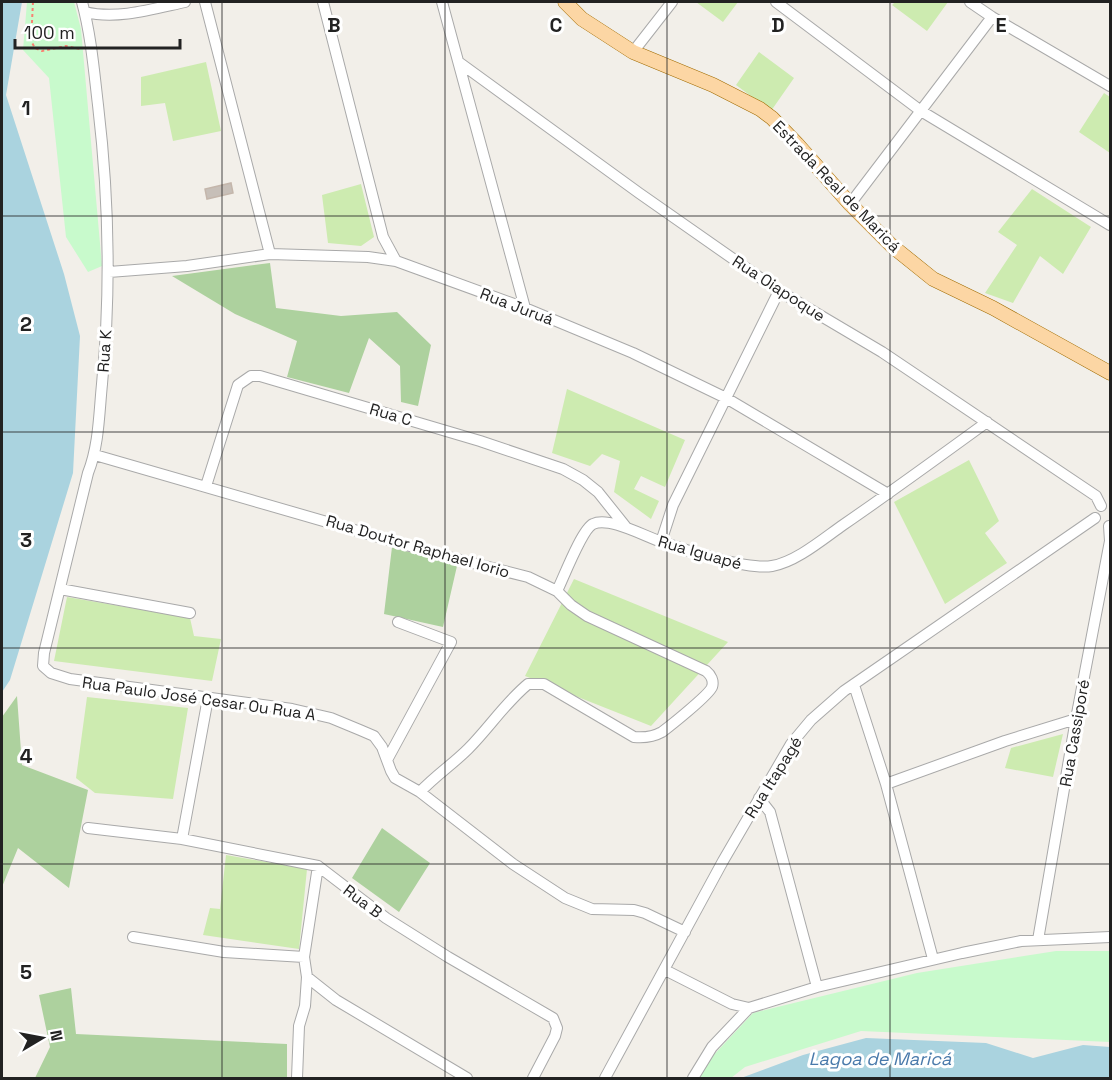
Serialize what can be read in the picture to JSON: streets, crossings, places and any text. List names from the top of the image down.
{
  "streets": {
    "main road": ["Estrada Real de Maricá"],
    "street": [
      "Rua Oiapoque",
      "Rua Juruá",
      "Rua K",
      "Rua C",
      "Rua Doutor Raphael Iorio",
      "Rua Iguapé",
      "Rua Paulo José Cesar Ou Rua A",
      "Rua Cassiporé",
      "Rua Itapagé",
      "Rua B"
    ]
  },
  "crossings": [
    ["Rua Oiapoque", "Rua Iguapé"],
    ["Rua Juruá", "Rua K"],
    ["Rua Juruá", "Rua Iguapé"],
    ["Rua K", "Rua Doutor Raphael Iorio"],
    ["Rua K", "Rua Paulo José Cesar Ou Rua A"],
    ["Rua C", "Rua Doutor Raphael Iorio"],
    ["Rua C", "Rua Iguapé"],
    ["Rua Doutor Raphael Iorio", "Rua Iguapé"],
    ["Rua Doutor Raphael Iorio", "Rua Paulo José Cesar Ou Rua A"],
    ["Rua Paulo José Cesar Ou Rua A", "Rua Itapagé"],
    ["Rua Cassiporé", "Rua Itapagé"]
  ],
  "water": ["Lagoa de Maricá"],
  "scale_bar": "100 m",
  "north": "right",
  "grid": {
    "columns": [
      "B",
      "C",
      "D",
      "E"
    ],
    "rows": [
      "1",
      "2",
      "3",
      "4",
      "5"
    ]
  }
}
